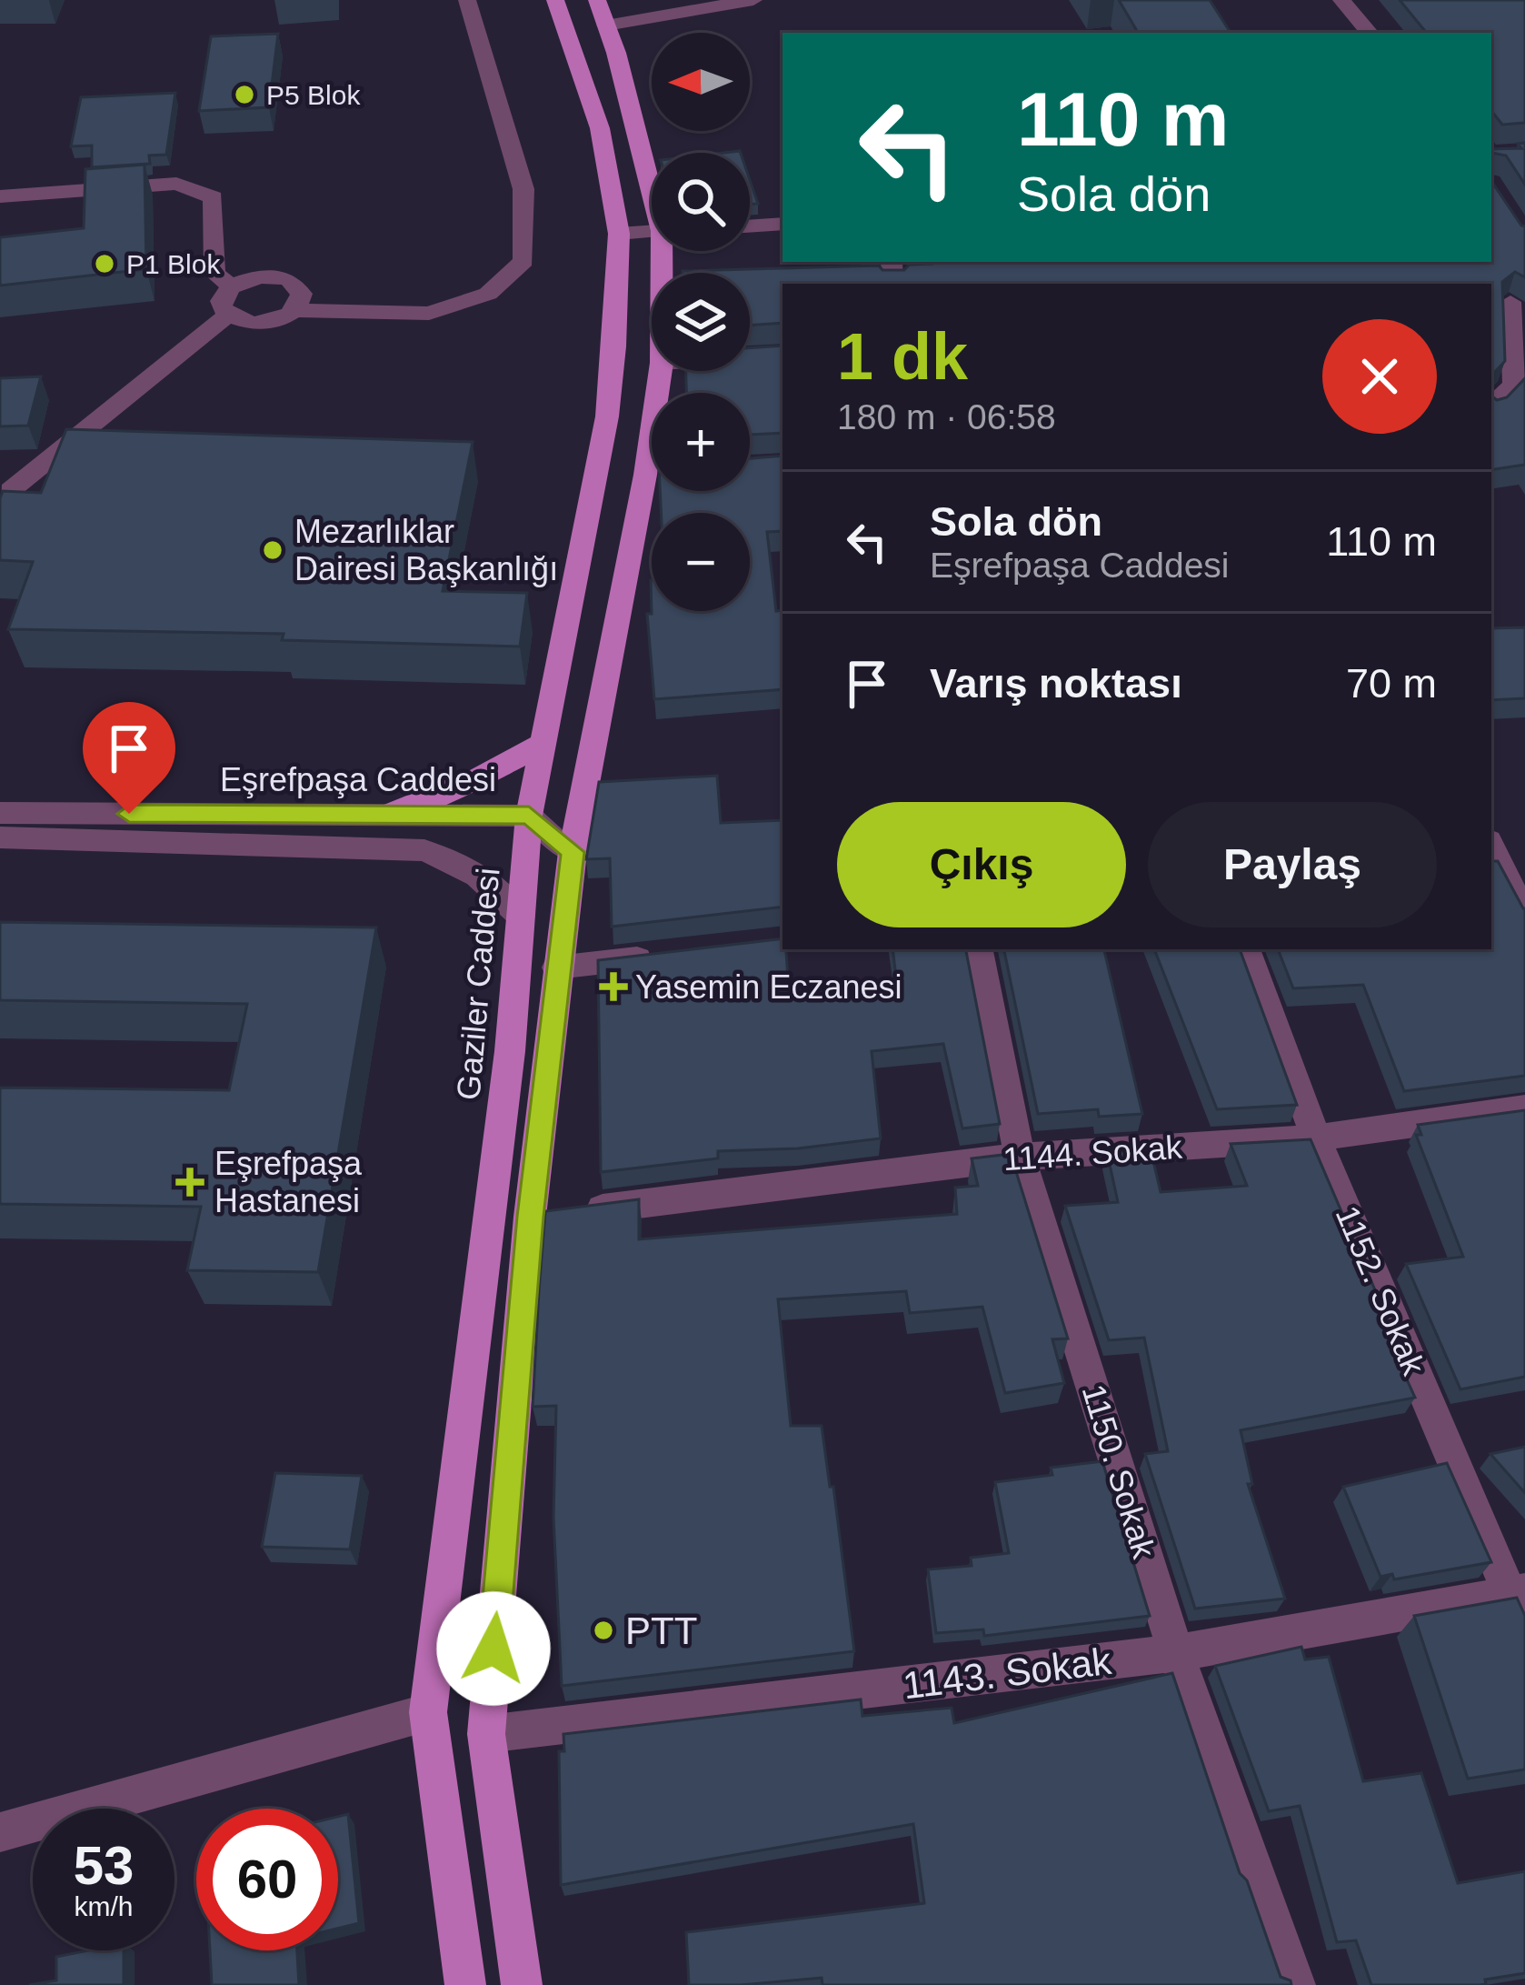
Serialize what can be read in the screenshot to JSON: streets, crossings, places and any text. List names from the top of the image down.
{
  "streets": {
    "main road": ["Gaziler Caddesi"],
    "street": [
      "Eşrefpaşa Caddesi",
      "1144. Sokak",
      "1152. Sokak",
      "1150. Sokak",
      "1143. Sokak"
    ]
  },
  "crossings": [
    ["Eşrefpaşa Caddesi", "Gaziler Caddesi"],
    ["Gaziler Caddesi", "1144. Sokak"],
    ["Gaziler Caddesi", "1143. Sokak"],
    ["1144. Sokak", "1152. Sokak"],
    ["1144. Sokak", "1150. Sokak"],
    ["1152. Sokak", "1143. Sokak"],
    ["1150. Sokak", "1143. Sokak"]
  ],
  "places": {
    "other": [
      "P5 Blok",
      "P1 Blok",
      "Mezarlıklar Dairesi Başkanlığı",
      "PTT"
    ],
    "health": ["Yasemin Eczanesi", "Eşrefpaşa Hastanesi"]
  },
  "north": "left",
  "page": {
    "map_buttons": ["+", "−"],
    "turn": ["110 m", "Sola dön"],
    "heading": ["1 dk", "180 m · 06:58"],
    "list": [
      {
        "name": "Sola dön",
        "note": "Eşrefpaşa Caddesi",
        "value": "110 m"
      },
      {
        "name": "Varış noktası",
        "value": "70 m"
      }
    ],
    "buttons": ["Çıkış", "Paylaş"],
    "speed": "53 km/h",
    "limit": "60"
  }
}
